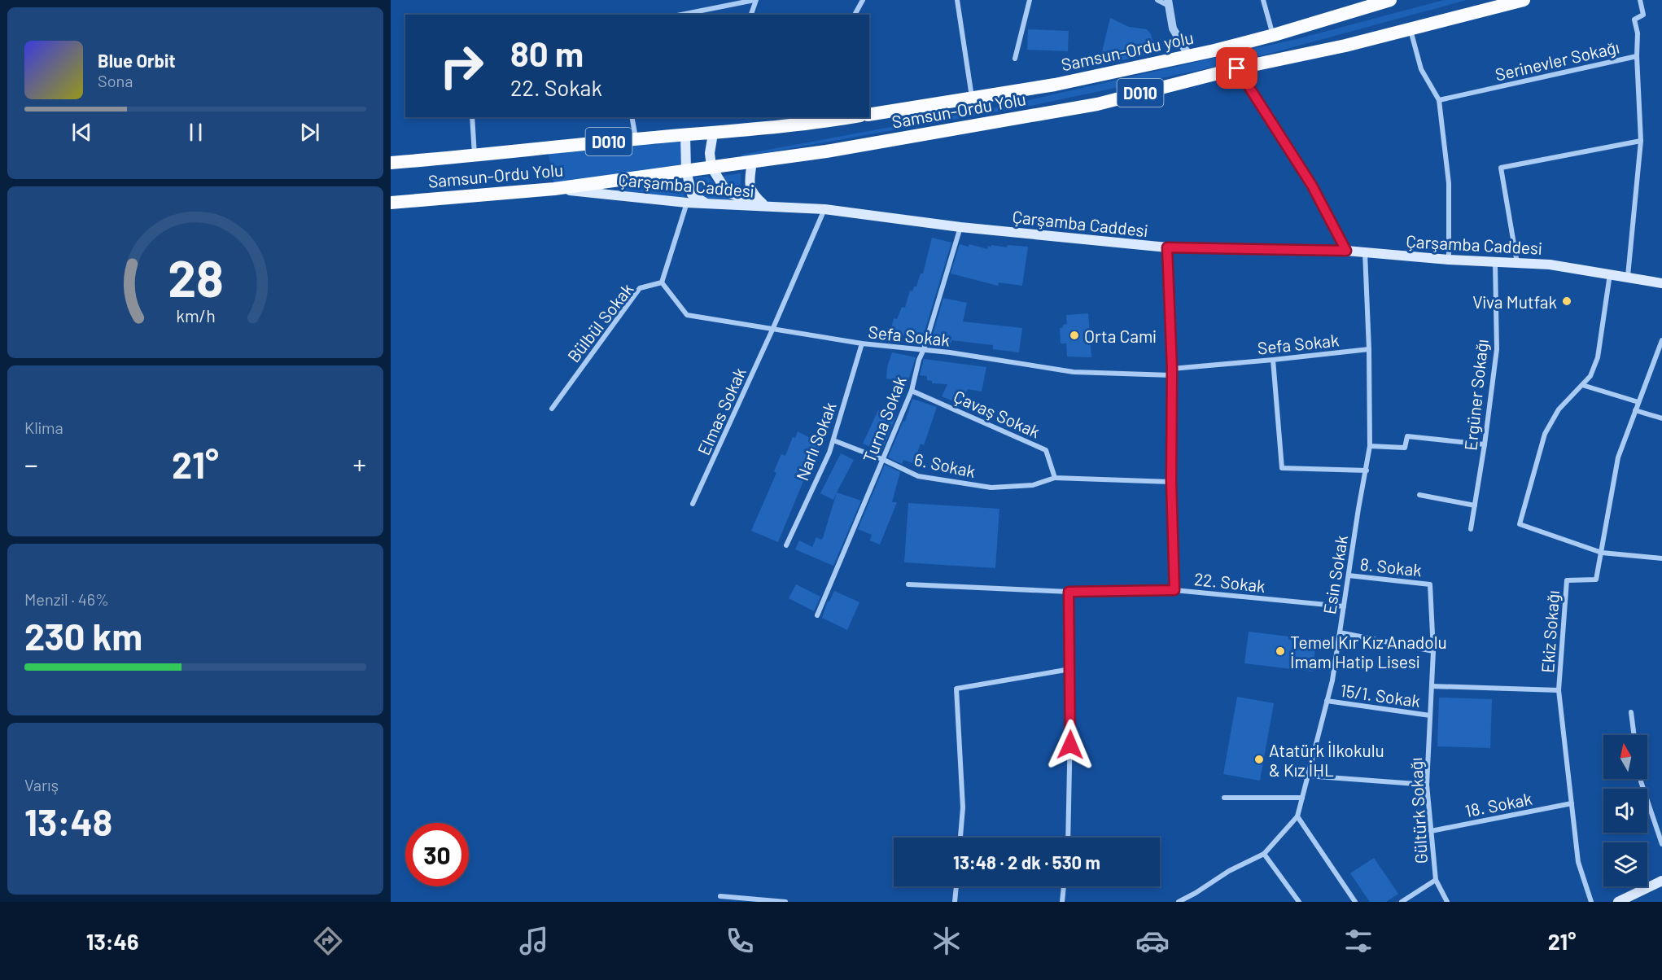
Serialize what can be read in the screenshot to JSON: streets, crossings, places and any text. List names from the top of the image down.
{
  "streets": {
    "highway": ["Samsun-Ordu yolu", "D010", "Samsun-Ordu Yolu"],
    "main road": ["Çarşamba Caddesi"],
    "street": [
      "Serinevler Sokağı",
      "Bülbül Sokak",
      "Sefa Sokak",
      "Ergüner Sokağı",
      "Elmas Sokak",
      "Çavaş Sokak",
      "Turna Sokak",
      "Narlı Sokak",
      "6. Sokak",
      "8. Sokak",
      "Esin Sokak",
      "22. Sokak",
      "Ekiz Sokağı",
      "15/1. Sokak",
      "18. Sokak",
      "Gültürk Sokağı"
    ]
  },
  "crossings": [
    ["Serinevler Sokağı", "Çarşamba Caddesi"],
    ["Samsun-Ordu Yolu", "Çarşamba Caddesi"],
    ["Çarşamba Caddesi", "Ergüner Sokağı"],
    ["Çarşamba Caddesi", "Elmas Sokak"],
    ["Çarşamba Caddesi", "Turna Sokak"],
    ["Çarşamba Caddesi", "Esin Sokak"],
    ["Bülbül Sokak", "Sefa Sokak"],
    ["Sefa Sokak", "Elmas Sokak"],
    ["Sefa Sokak", "Turna Sokak"],
    ["Sefa Sokak", "Narlı Sokak"],
    ["Sefa Sokak", "Esin Sokak"],
    ["Çavaş Sokak", "Turna Sokak"],
    ["Çavaş Sokak", "6. Sokak"],
    ["Turna Sokak", "6. Sokak"],
    ["Narlı Sokak", "6. Sokak"],
    ["8. Sokak", "Esin Sokak"],
    ["8. Sokak", "Gültürk Sokağı"],
    ["Esin Sokak", "22. Sokak"],
    ["Esin Sokak", "15/1. Sokak"],
    ["Ekiz Sokağı", "18. Sokak"],
    ["15/1. Sokak", "Gültürk Sokağı"],
    ["18. Sokak", "Gültürk Sokağı"]
  ],
  "places": [
    "Viva Mutfak",
    "Orta Cami",
    "Temel Kır Kız Anadolu İmam Hatip Lisesi",
    "Atatürk İlkokulu & Kız İHL"
  ],
  "north": "top",
  "page": {
    "turn": ["80 m", "22. Sokak"],
    "song": ["Blue Orbit", "Sona"],
    "tile": [
      "Klima",
      ["Menzil · 46%", "230 km"],
      ["Varış", "13:48"]
    ],
    "heat": ["−", "21°", "+"],
    "limit": "30",
    "trip": "13:48 · 2 dk · 530 m",
    "tabs": ["13:46", "21°"],
    "gauge": ["28", "km/h"]
  }
}
